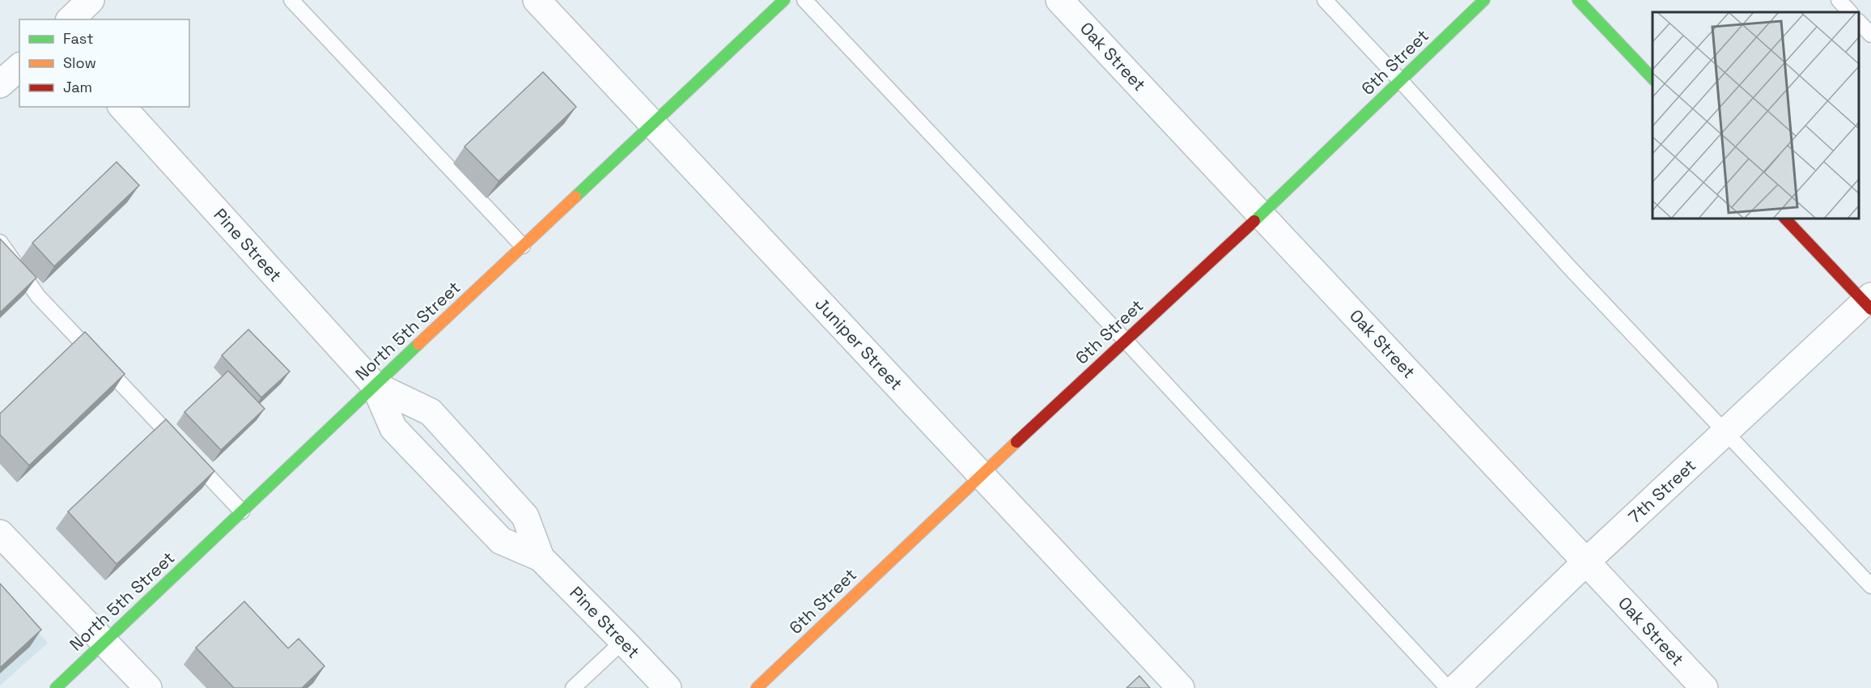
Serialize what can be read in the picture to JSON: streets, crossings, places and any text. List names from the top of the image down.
{
  "streets": {
    "street": [
      "Oak Street",
      "6th Street",
      "Pine Street",
      "North 5th Street",
      "Juniper Street",
      "7th Street"
    ]
  },
  "crossings": [
    ["Oak Street", "6th Street"],
    ["Oak Street", "7th Street"],
    ["6th Street", "Juniper Street"],
    ["Pine Street", "North 5th Street"],
    ["North 5th Street", "Juniper Street"]
  ],
  "legend": ["Fast", "Slow", "Jam"]
}
